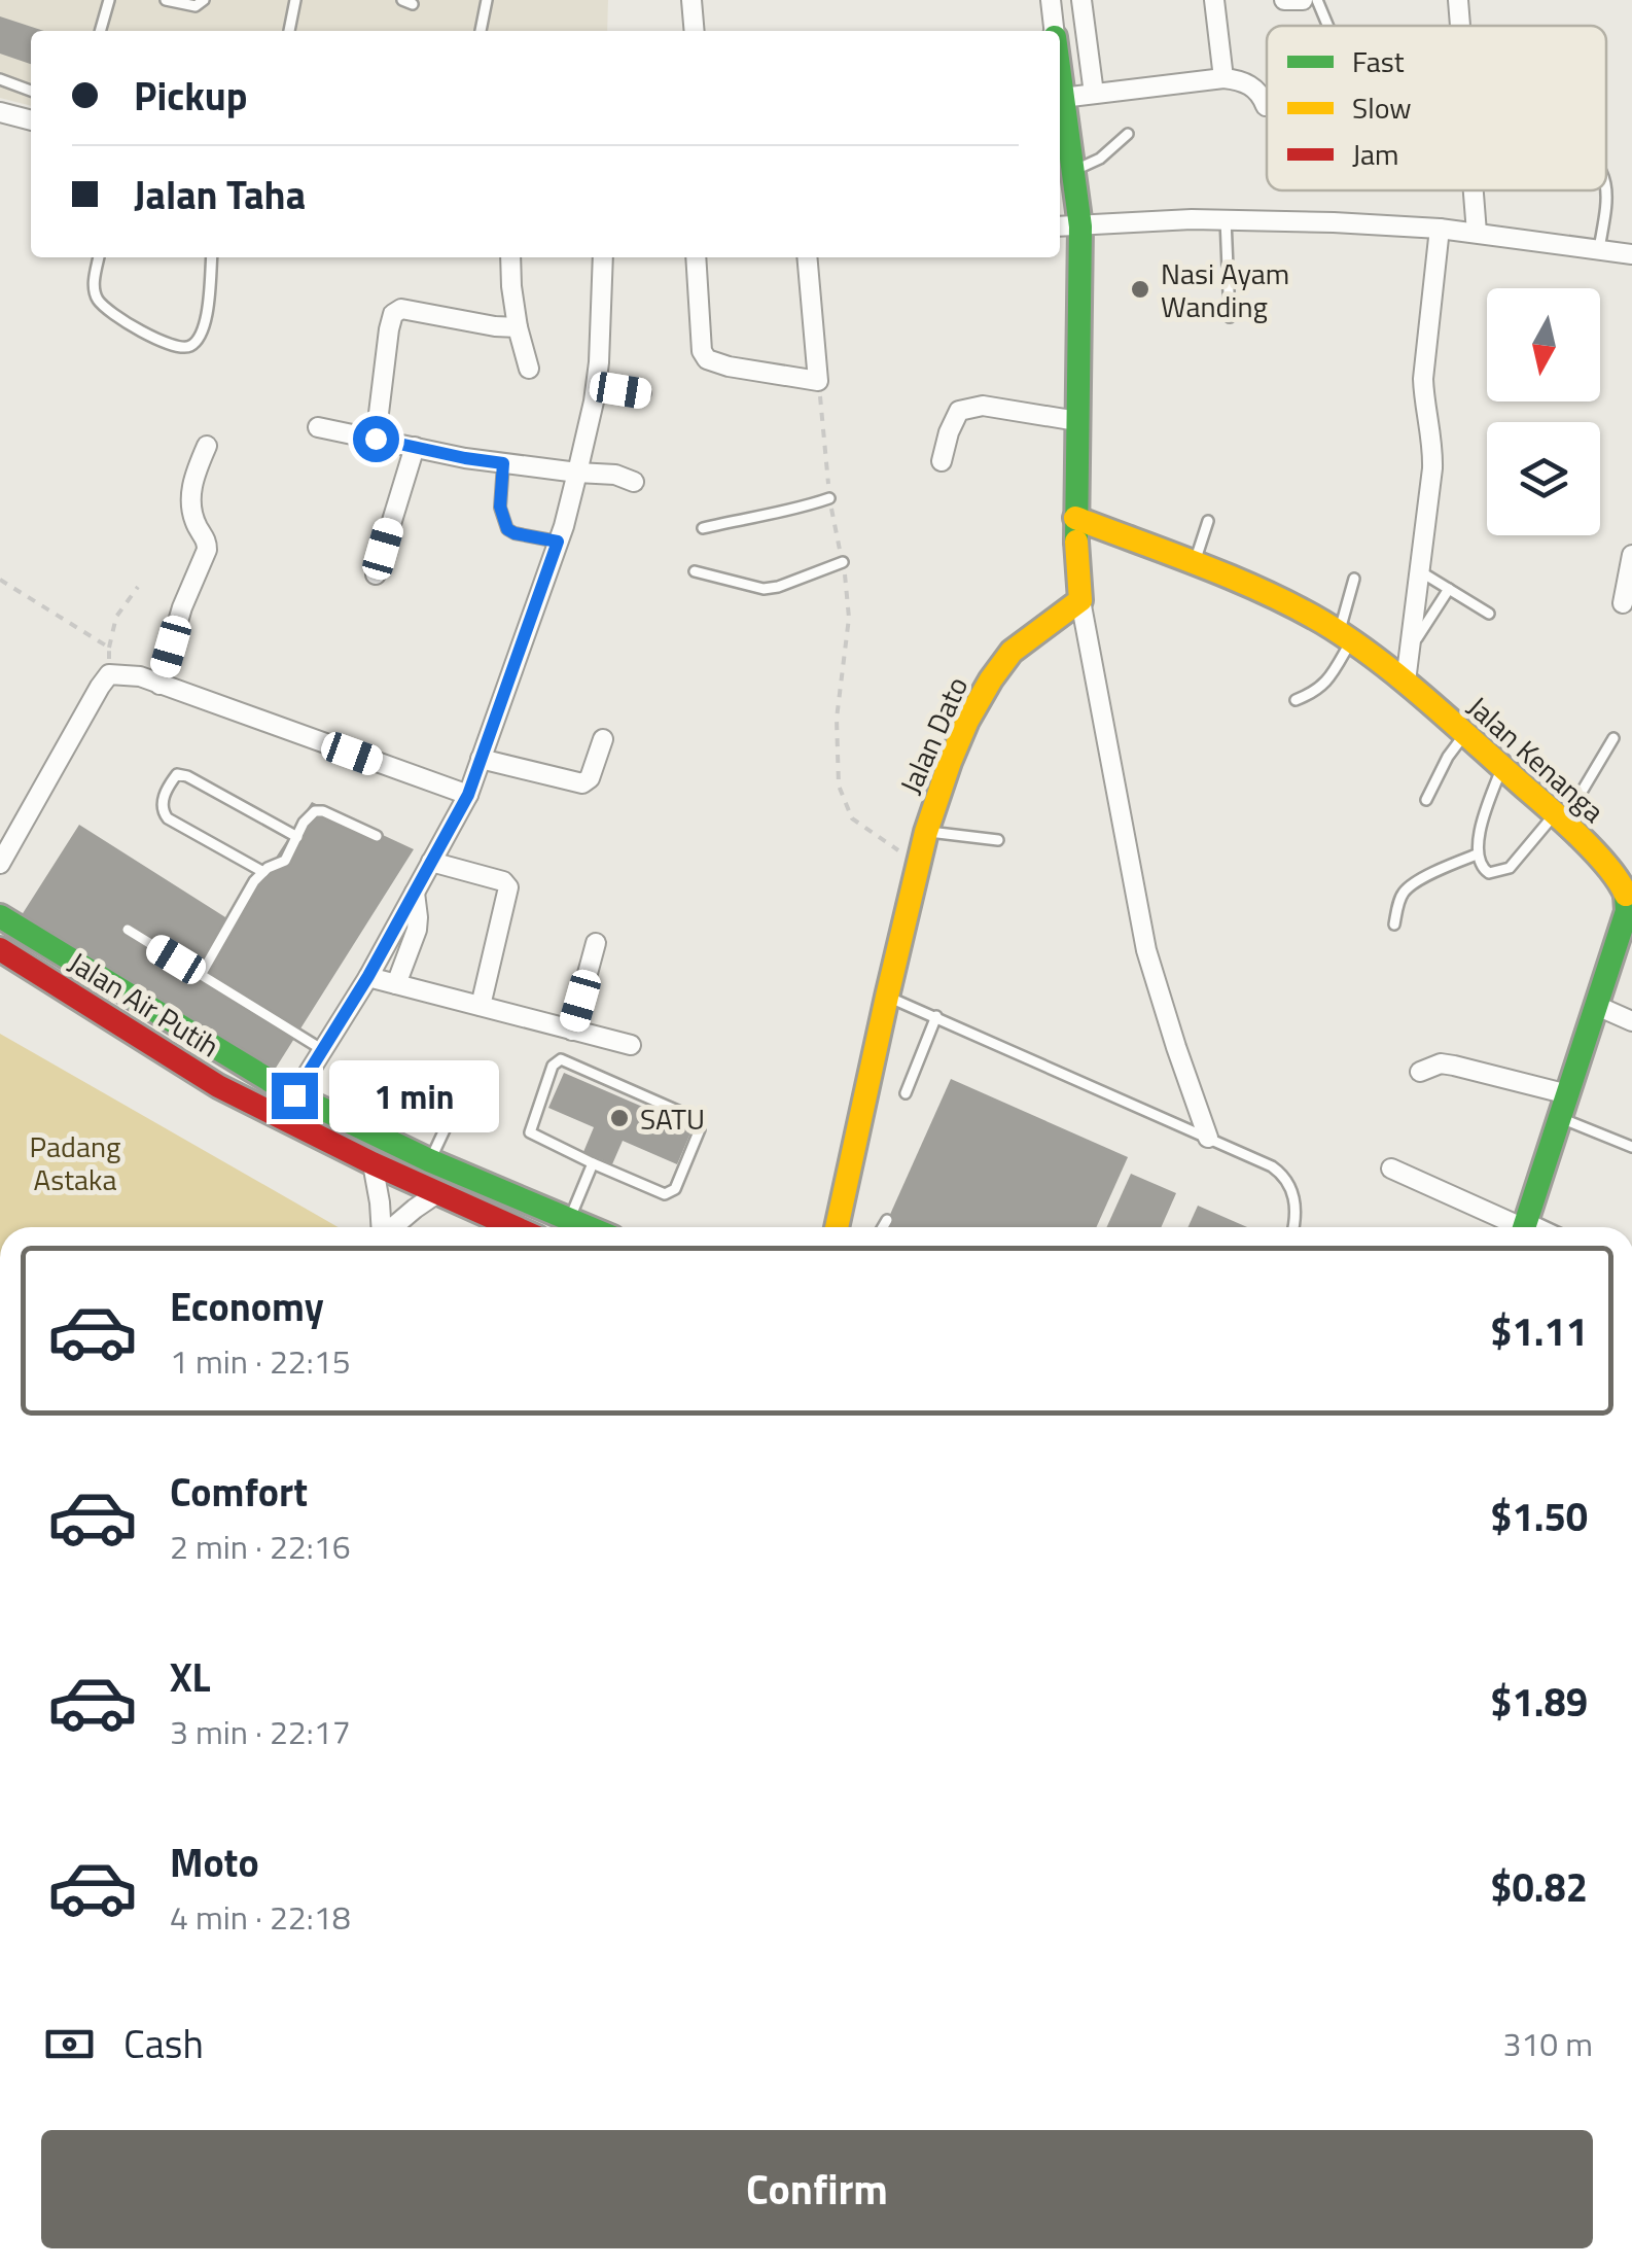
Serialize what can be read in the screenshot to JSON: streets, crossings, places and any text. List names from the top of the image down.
{
  "streets": {
    "street": ["Jalan Dato", "Jalan Kenanga", "Jalan Air Putih"]
  },
  "parks": ["Padang Astaka"],
  "places": ["Nasi Ayam Wanding", "SATU"],
  "legend": ["Fast", "Slow", "Jam"],
  "north": "bottom",
  "page": {
    "banner": ["Pickup", "Jalan Taha"],
    "bubble": "1 min",
    "list": [
      {
        "name": "Economy",
        "note": "1 min · 22:15",
        "value": "$1.11"
      },
      {
        "name": "Comfort",
        "note": "2 min · 22:16",
        "value": "$1.50"
      },
      {
        "name": "XL",
        "note": "3 min · 22:17",
        "value": "$1.89"
      },
      {
        "name": "Moto",
        "note": "4 min · 22:18",
        "value": "$0.82"
      }
    ],
    "pay": ["Cash", "310 m"],
    "buttons": "Confirm"
  }
}
